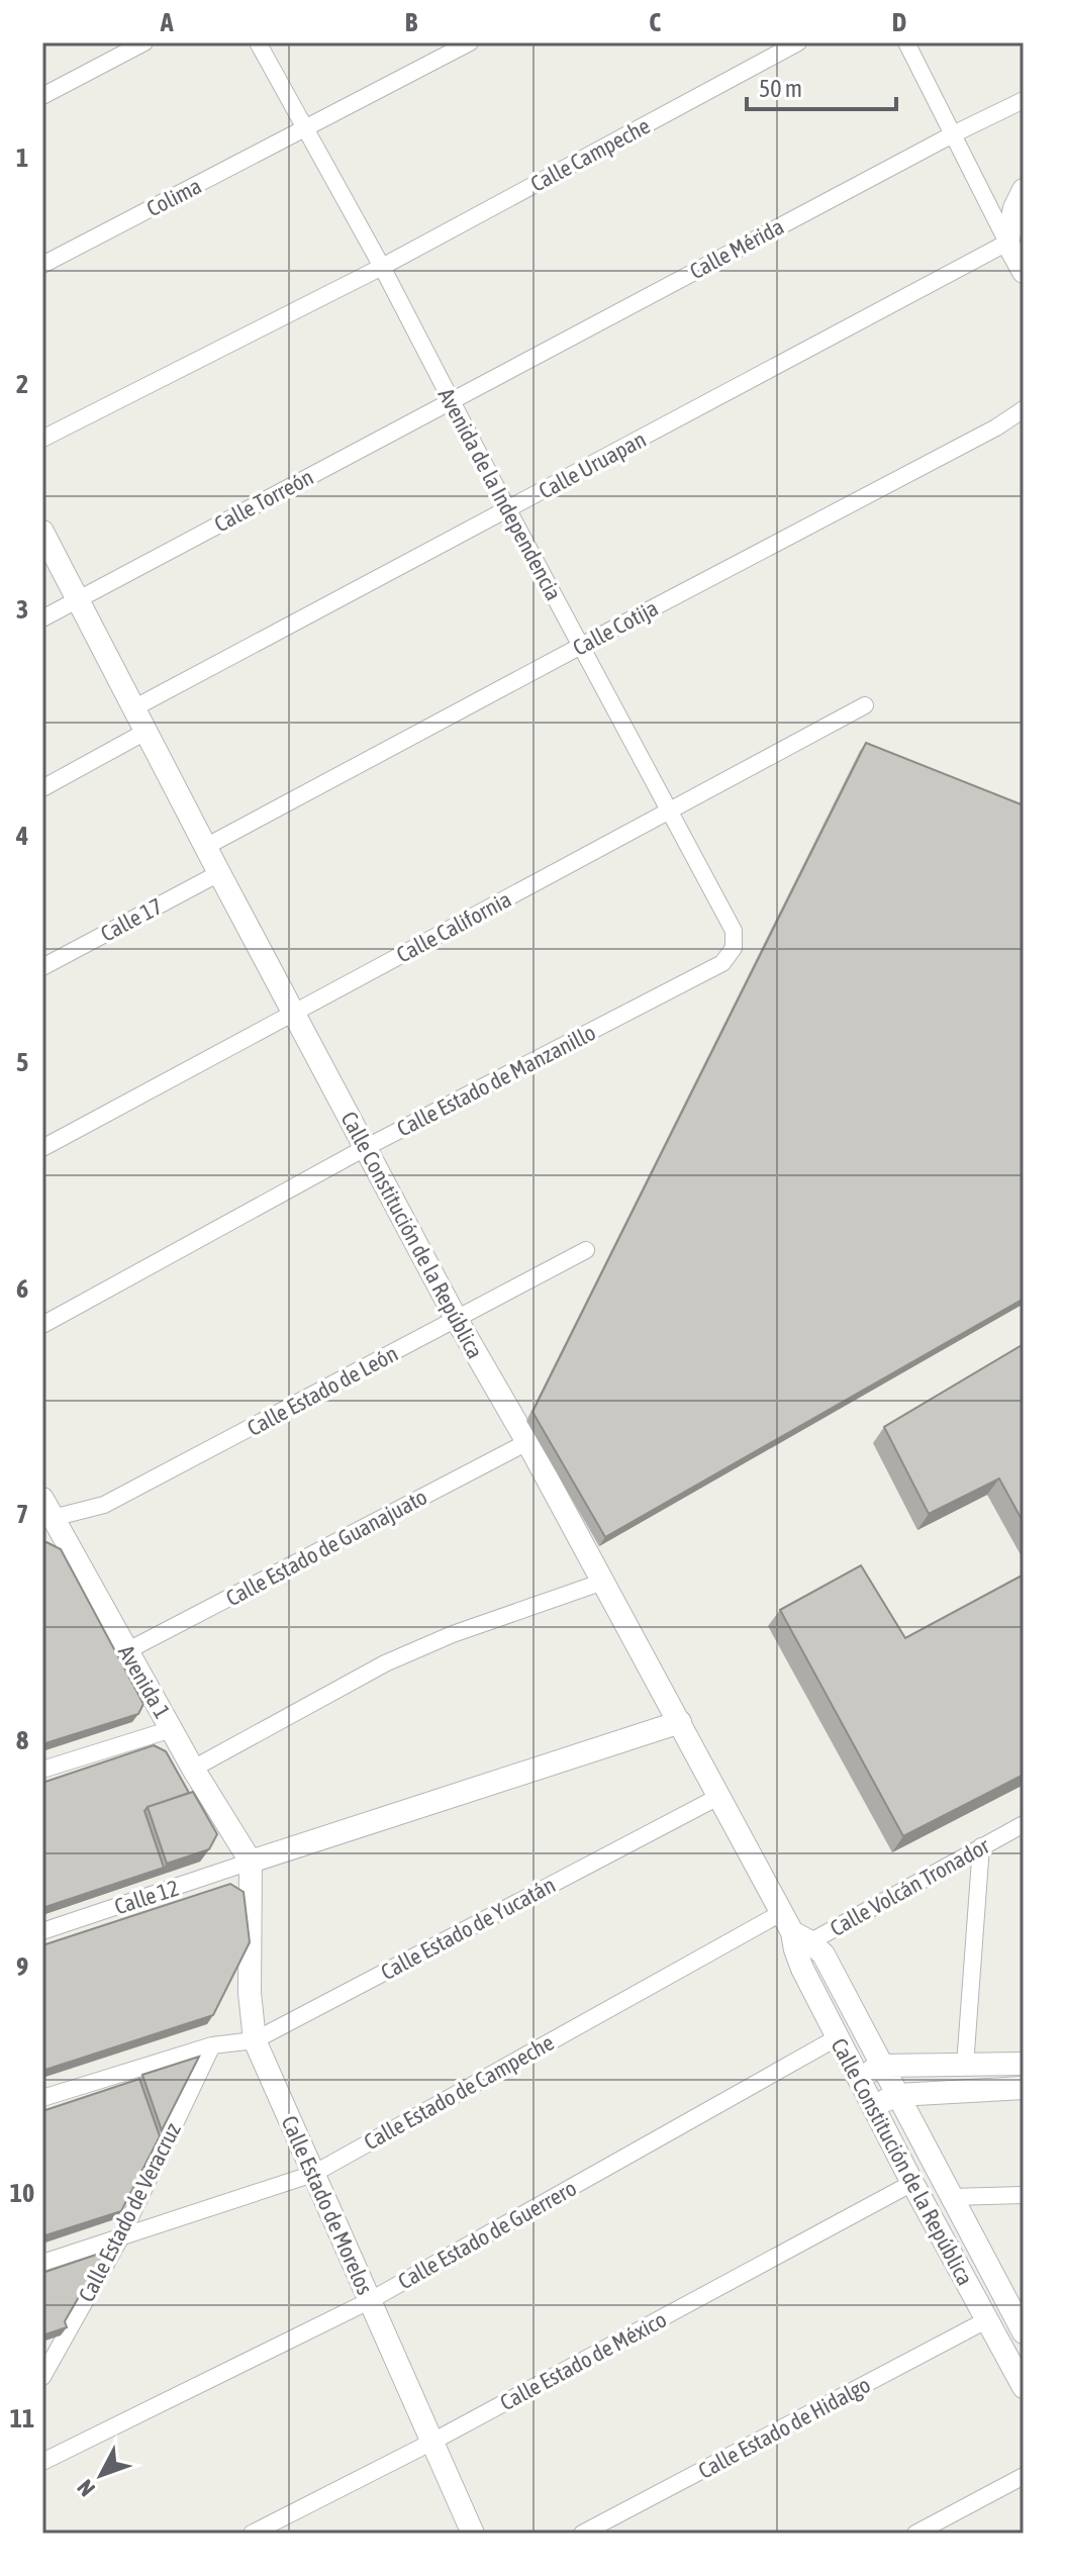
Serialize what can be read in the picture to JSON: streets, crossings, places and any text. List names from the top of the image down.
{
  "streets": {
    "street": [
      "Calle Campeche",
      "Colima",
      "Calle Mérida",
      "Calle Uruapan",
      "Avenida de la Independencia",
      "Calle Torreón",
      "Calle Cotija",
      "Calle 17",
      "Calle California",
      "Calle Estado de Manzanillo",
      "Calle Constitución de la República",
      "Calle Estado de León",
      "Calle Estado de Guanajuato",
      "Avenida 1",
      "Calle Volcán Tronador",
      "Calle 12",
      "Calle Estado de Yucatán",
      "Calle Estado de Campeche",
      "Calle Estado de Morelos",
      "Calle Estado de Veracruz",
      "Calle Estado de Guerrero",
      "Calle Estado de México",
      "Calle Estado de Hidalgo"
    ]
  },
  "crossings": [
    ["Calle Campeche", "Avenida de la Independencia"],
    ["Colima", "Avenida de la Independencia"],
    ["Calle Mérida", "Avenida de la Independencia"],
    ["Calle Mérida", "Calle Torreón"],
    ["Calle Uruapan", "Avenida de la Independencia"],
    ["Calle Uruapan", "Calle Constitución de la República"],
    ["Avenida de la Independencia", "Calle Torreón"],
    ["Avenida de la Independencia", "Calle Cotija"],
    ["Avenida de la Independencia", "Calle California"],
    ["Avenida de la Independencia", "Calle Estado de Manzanillo"],
    ["Calle Torreón", "Calle Constitución de la República"],
    ["Calle Cotija", "Calle Constitución de la República"],
    ["Calle 17", "Calle Constitución de la República"],
    ["Calle California", "Calle Constitución de la República"],
    ["Calle Estado de Manzanillo", "Calle Constitución de la República"],
    ["Calle Constitución de la República", "Calle Estado de León"],
    ["Calle Constitución de la República", "Calle Estado de Guanajuato"],
    ["Calle Constitución de la República", "Calle Volcán Tronador"],
    ["Calle Constitución de la República", "Calle Estado de Yucatán"],
    ["Calle Constitución de la República", "Calle Estado de Campeche"],
    ["Calle Constitución de la República", "Calle Estado de Guerrero"],
    ["Calle Constitución de la República", "Calle Estado de México"],
    ["Calle Constitución de la República", "Calle Estado de Hidalgo"],
    ["Calle Estado de León", "Avenida 1"],
    ["Calle Estado de Guanajuato", "Avenida 1"],
    ["Avenida 1", "Calle 12"],
    ["Avenida 1", "Calle Estado de Morelos"],
    ["Calle Volcán Tronador", "Calle Estado de Campeche"],
    ["Calle 12", "Calle Estado de Morelos"],
    ["Calle Estado de Yucatán", "Calle Estado de Morelos"],
    ["Calle Estado de Yucatán", "Calle Estado de Veracruz"],
    ["Calle Estado de Campeche", "Calle Estado de Morelos"],
    ["Calle Estado de Campeche", "Calle Estado de Veracruz"],
    ["Calle Estado de Morelos", "Calle Estado de Guerrero"],
    ["Calle Estado de Morelos", "Calle Estado de México"]
  ],
  "scale_bar": "50 m",
  "north": "bottom left",
  "grid": {
    "columns": [
      "A",
      "B",
      "C",
      "D"
    ],
    "rows": [
      "1",
      "2",
      "3",
      "4",
      "5",
      "6",
      "7",
      "8",
      "9",
      "10",
      "11"
    ]
  }
}
